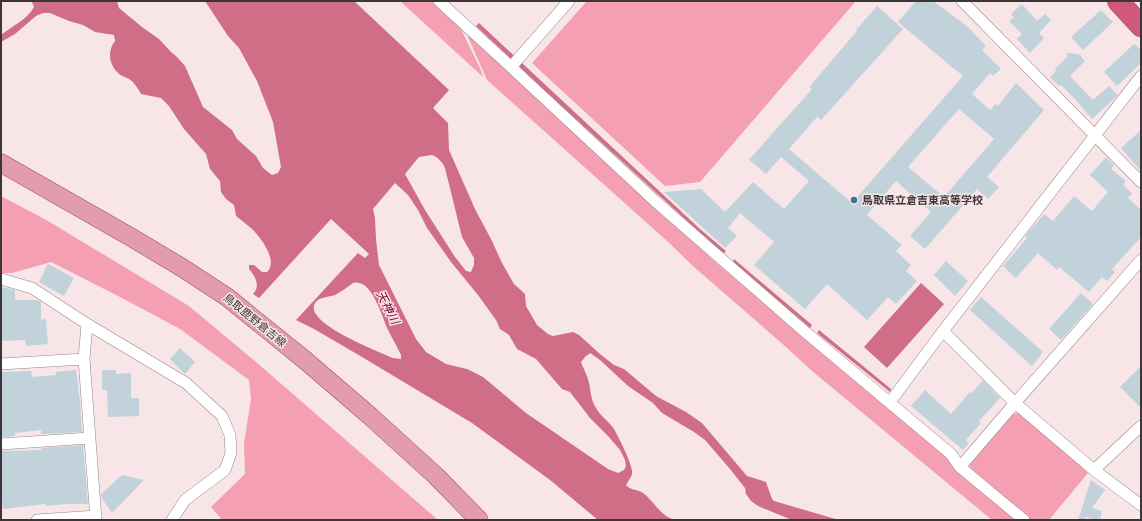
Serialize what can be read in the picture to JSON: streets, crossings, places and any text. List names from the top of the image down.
{
  "streets": {
    "main road": ["鳥取鹿野倉吉線"]
  },
  "water": ["天神川"],
  "places": ["鳥取県立倉吉東高等学校"]
}
